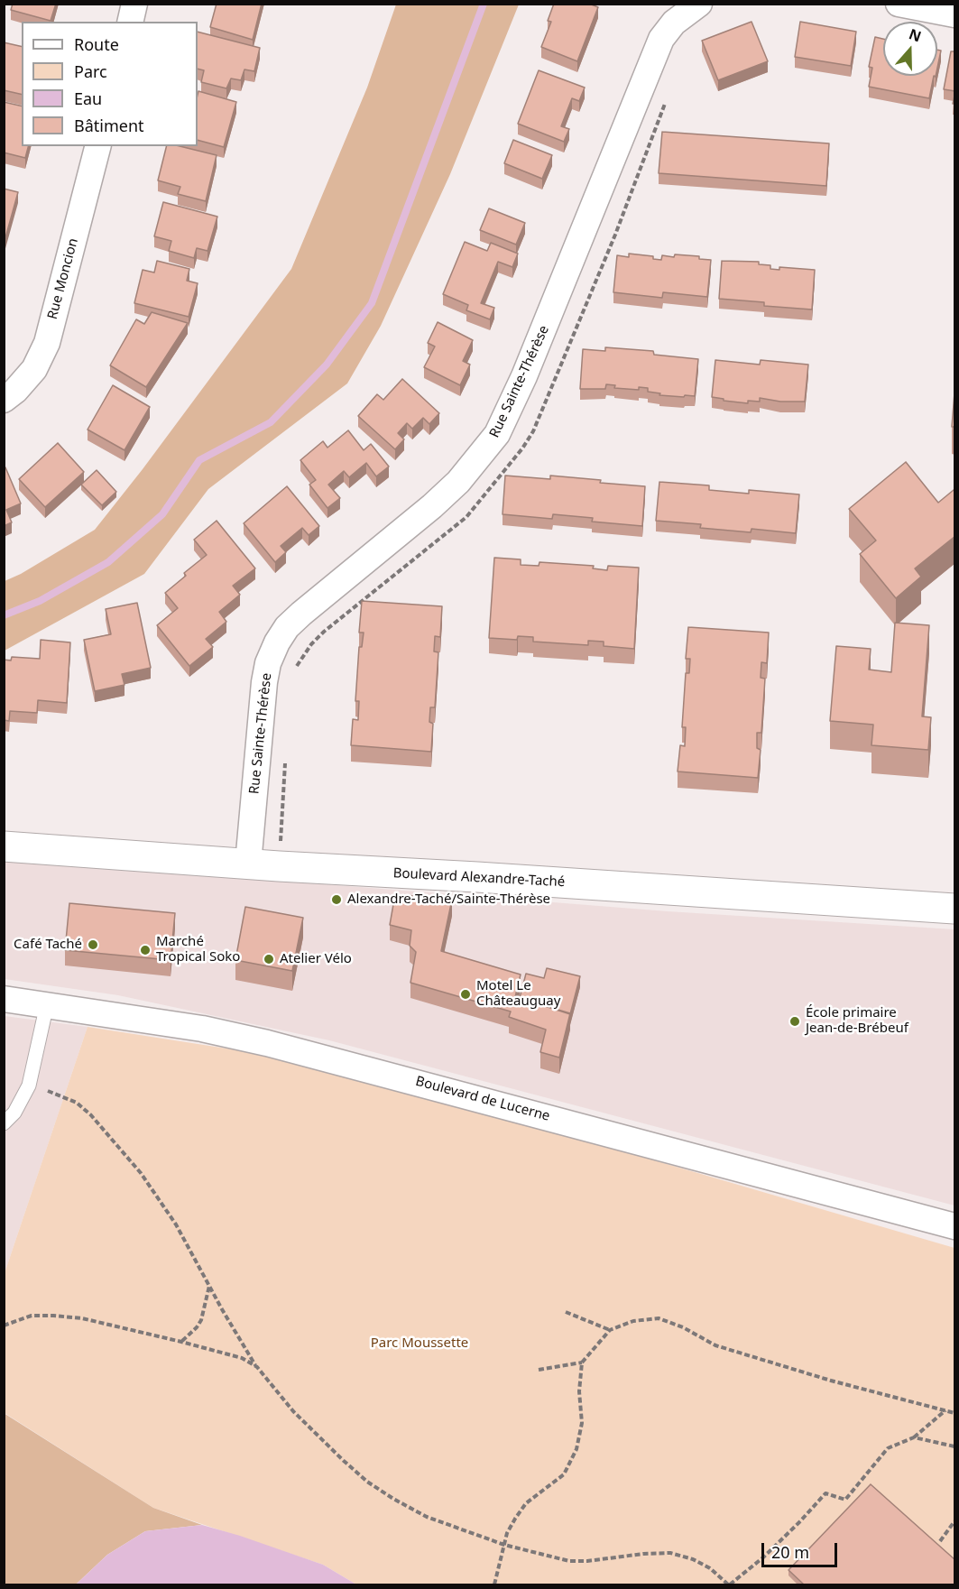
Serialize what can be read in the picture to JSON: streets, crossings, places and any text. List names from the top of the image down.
{
  "streets": {
    "main road": ["Boulevard Alexandre-Taché"],
    "street": ["Rue Moncion", "Rue Sainte-Thérèse", "Boulevard de Lucerne"]
  },
  "crossings": [
    ["Rue Sainte-Thérèse", "Boulevard Alexandre-Taché"]
  ],
  "parks": ["Parc Moussette"],
  "places": [
    "Alexandre-Taché/Sainte-Thérèse",
    "Café Taché",
    "Marché Tropical Soko",
    "Atelier Vélo",
    "Motel Le Châteauguay",
    "École primaire Jean-de-Brébeuf"
  ],
  "legend": [
    "Route",
    "Parc",
    "Eau",
    "Bâtiment"
  ],
  "scale_bar": "20 m",
  "north": "top"
}
